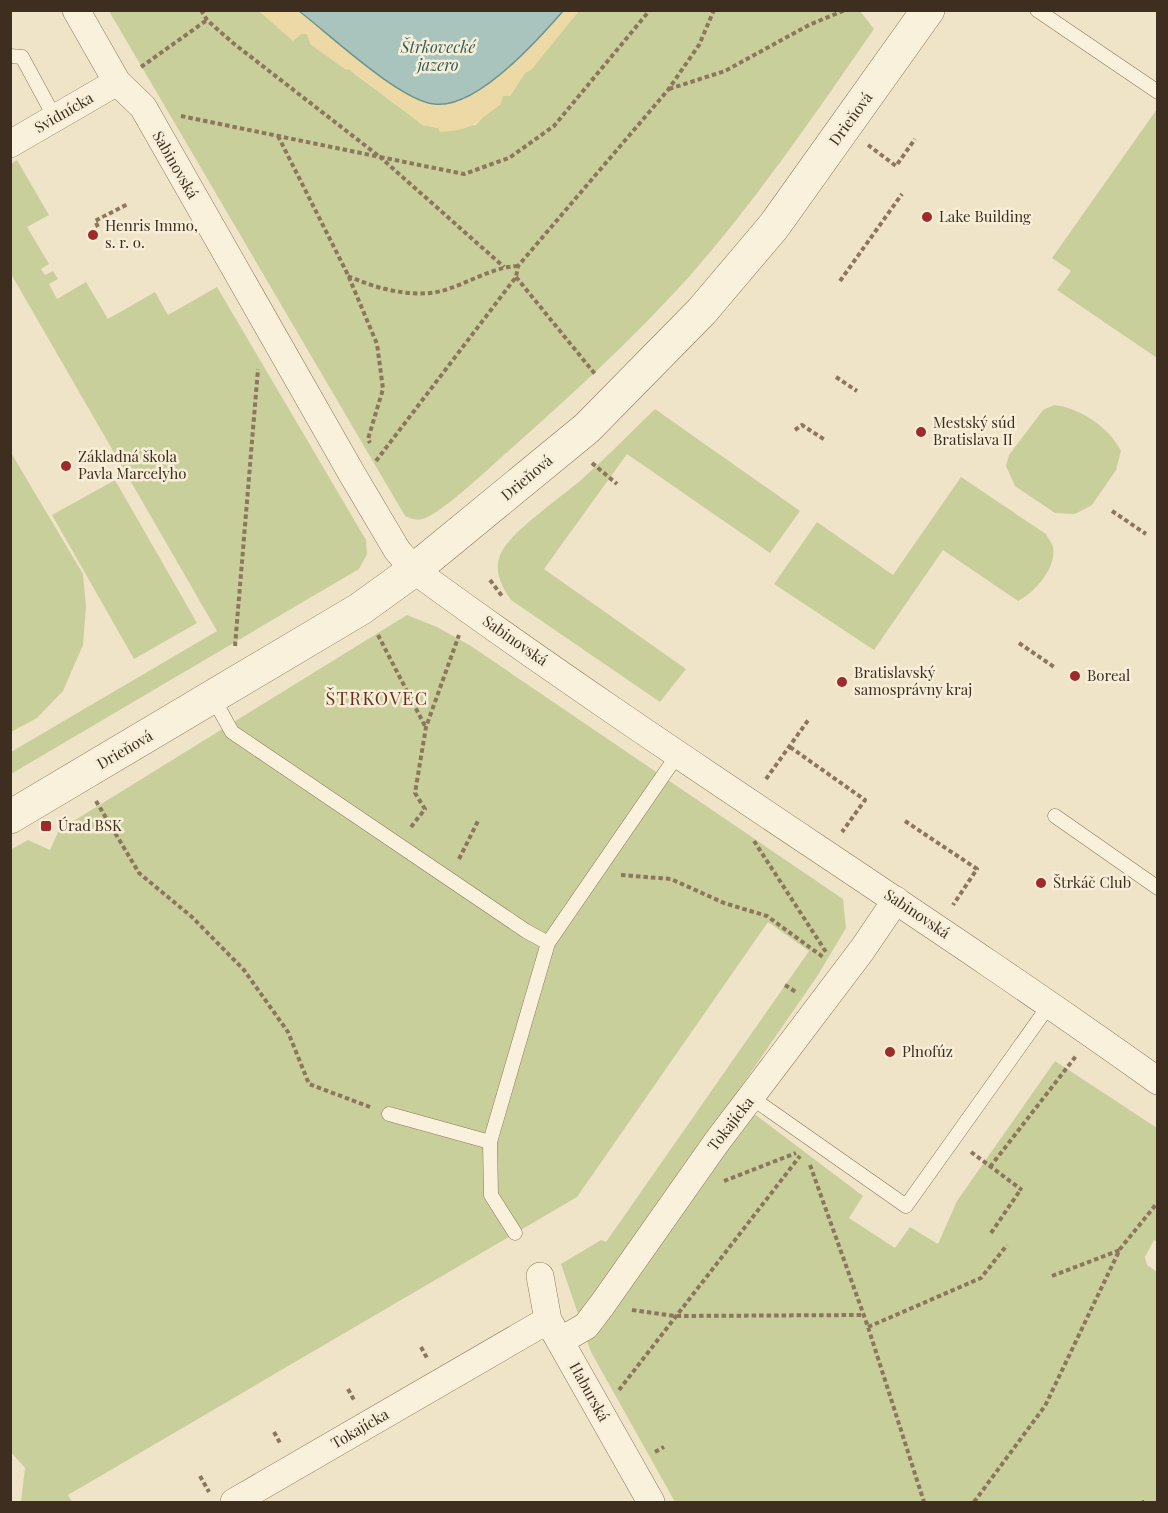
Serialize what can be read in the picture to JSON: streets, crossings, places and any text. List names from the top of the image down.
{
  "streets": {
    "street": [
      "Svidnícka",
      "Drieňová",
      "Sabinovská",
      "Tokajícka",
      "Haburská"
    ]
  },
  "crossings": [
    ["Svidnícka", "Sabinovská"],
    ["Drieňová", "Sabinovská"],
    ["Sabinovská", "Tokajícka"],
    ["Tokajícka", "Haburská"]
  ],
  "districts": ["ŠTRKOVEC"],
  "water": ["Štrkovecké jazero"],
  "places": {
    "other": [
      "Lake Building",
      "Henris Immo, s. r. o.",
      "Mestský súd Bratislava II",
      "Základná škola Pavla Marcelyho",
      "Boreal",
      "Bratislavský samosprávny kraj",
      "Štrkáč Club",
      "Plnofúz"
    ],
    "transit": ["Úrad BSK"]
  }
}
